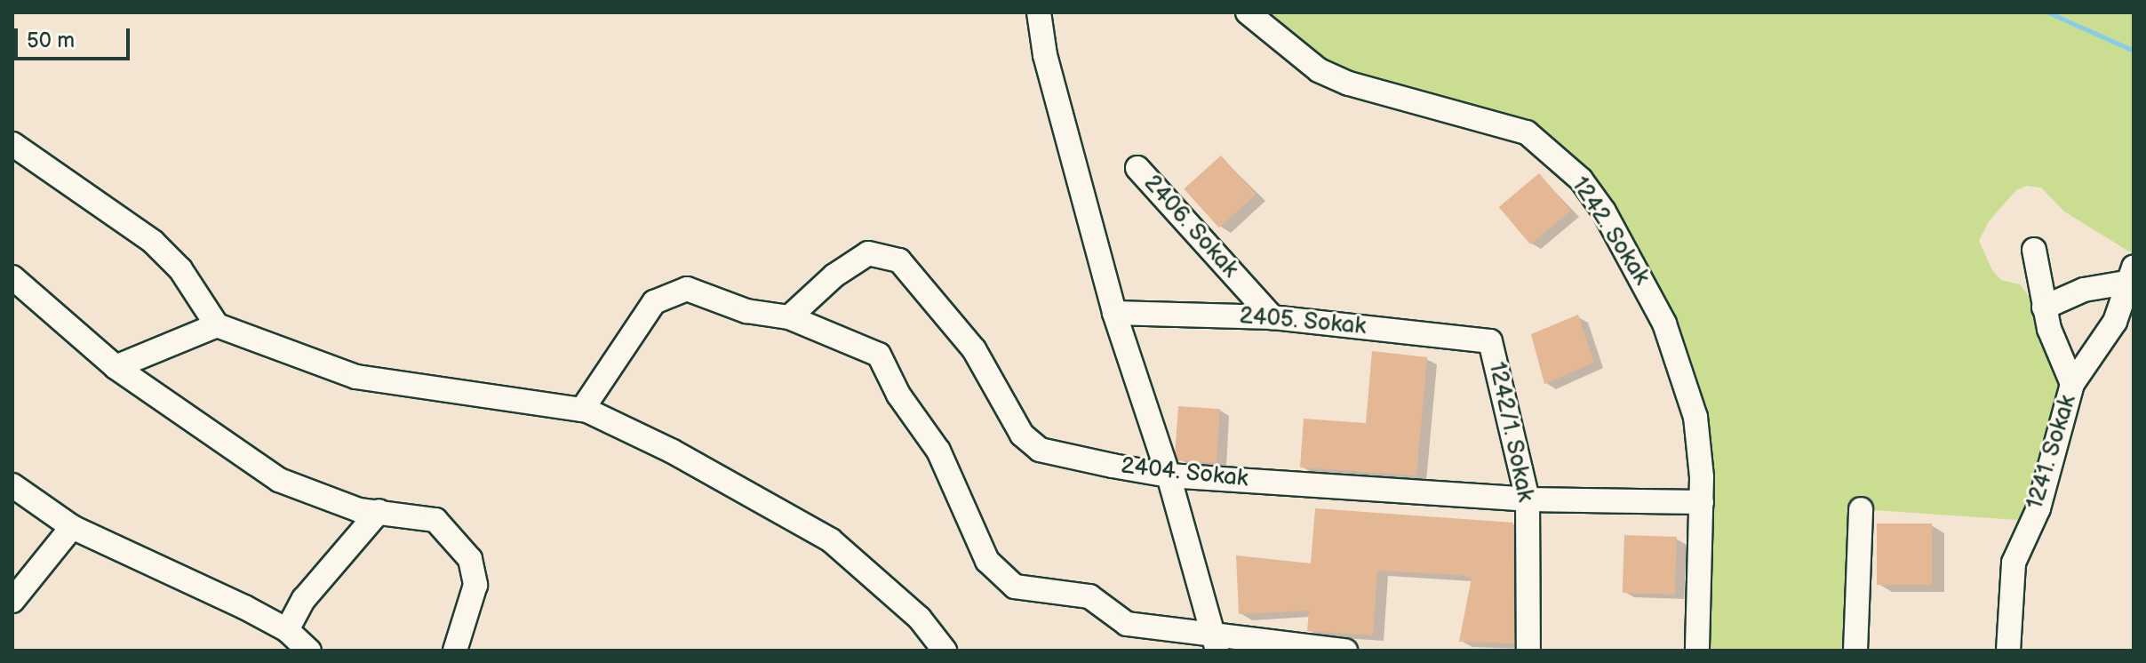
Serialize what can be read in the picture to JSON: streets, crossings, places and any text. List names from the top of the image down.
{
  "streets": {
    "street": [
      "2406. Sokak",
      "1242. Sokak",
      "2405. Sokak",
      "1242/1. Sokak",
      "1241. Sokak",
      "2404. Sokak"
    ]
  },
  "crossings": [
    ["2406. Sokak", "2405. Sokak"],
    ["1242. Sokak", "2404. Sokak"],
    ["2405. Sokak", "1242/1. Sokak"],
    ["1242/1. Sokak", "2404. Sokak"]
  ],
  "scale_bar": "50 m"
}
